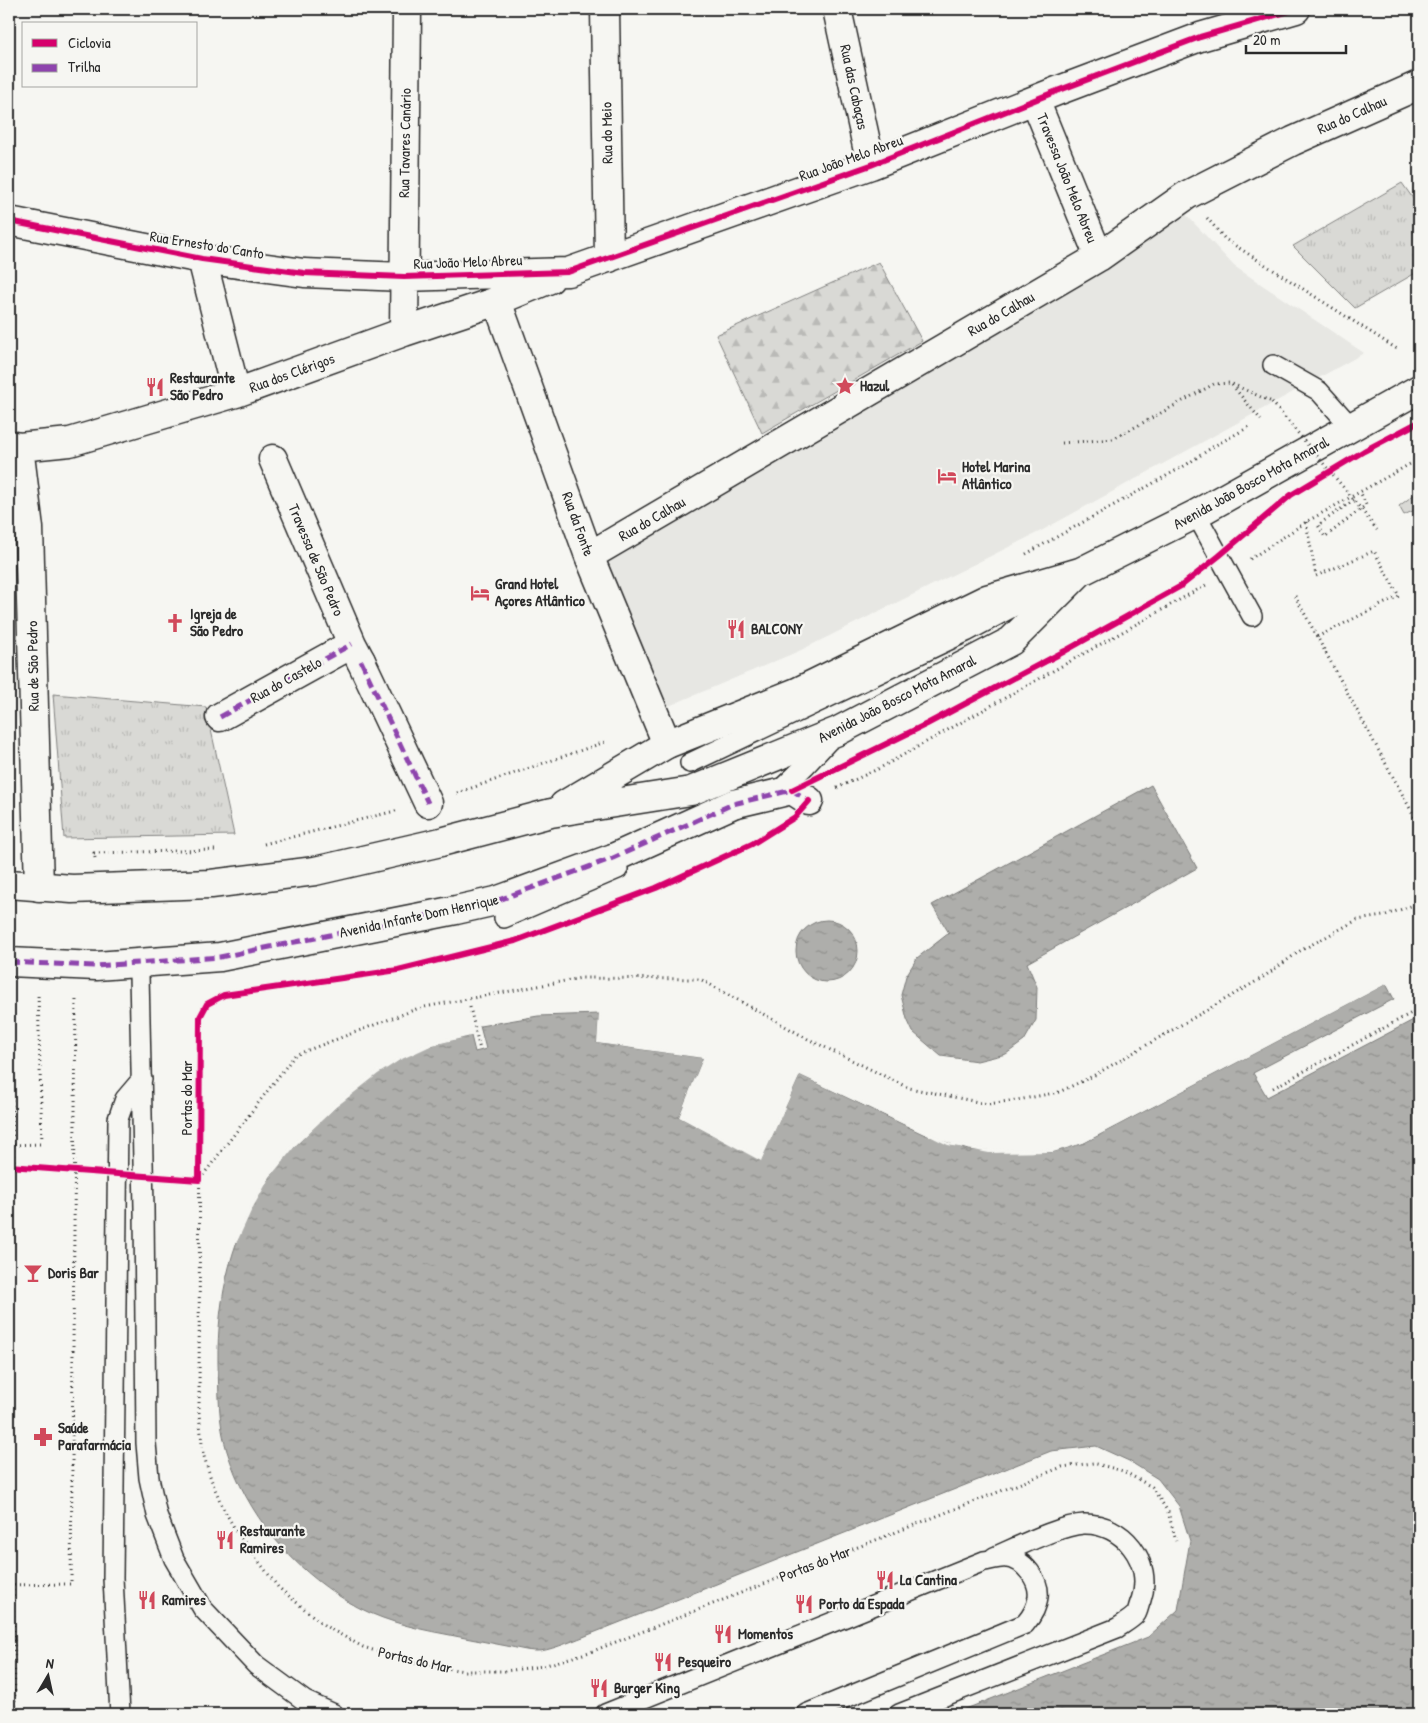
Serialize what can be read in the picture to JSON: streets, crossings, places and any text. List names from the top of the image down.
{
  "streets": {
    "street": [
      "Rua das Cabaças",
      "Rua do Calhau",
      "Rua do Meio",
      "Rua Tavares Canário",
      "Rua João Melo Abreu",
      "Travessa João Melo Abreu",
      "Rua Ernesto do Canto",
      "Rua dos Clérigos",
      "Avenida João Bosco Mota Amaral",
      "Rua da Fonte",
      "Travessa de São Pedro",
      "Rua de São Pedro",
      "Rua do Castelo",
      "Avenida Infante Dom Henrique"
    ],
    "cycle path": ["Portas do Mar"]
  },
  "crossings": [
    ["Rua das Cabaças", "Rua João Melo Abreu"],
    ["Rua do Calhau", "Travessa João Melo Abreu"],
    ["Rua do Calhau", "Rua da Fonte"],
    ["Rua do Meio", "Rua João Melo Abreu"],
    ["Rua Tavares Canário", "Rua João Melo Abreu"],
    ["Rua Tavares Canário", "Rua Ernesto do Canto"],
    ["Rua Tavares Canário", "Rua dos Clérigos"],
    ["Rua João Melo Abreu", "Travessa João Melo Abreu"],
    ["Rua João Melo Abreu", "Rua Ernesto do Canto"],
    ["Rua João Melo Abreu", "Rua dos Clérigos"],
    ["Rua dos Clérigos", "Rua da Fonte"],
    ["Rua dos Clérigos", "Rua de São Pedro"],
    ["Avenida João Bosco Mota Amaral", "Rua da Fonte"],
    ["Travessa de São Pedro", "Rua do Castelo"]
  ],
  "places": {
    "place": ["Hazul"],
    "restaurant": [
      "Restaurante São Pedro",
      "BALCONY",
      "Restaurante Ramires",
      "La Cantina",
      "Ramires",
      "Porto da Espada",
      "Momentos",
      "Pesqueiro",
      "Burger King"
    ],
    "hotel": ["Hotel Marina Atlântico", "Grand Hotel Açores Atlântico"],
    "church": ["Igreja de São Pedro"],
    "bar": ["Doris Bar"],
    "pharmacy": ["Saúde Parafarmácia"]
  },
  "legend": ["Ciclovia", "Trilha"],
  "scale_bar": "20 m",
  "north": "top"
}
